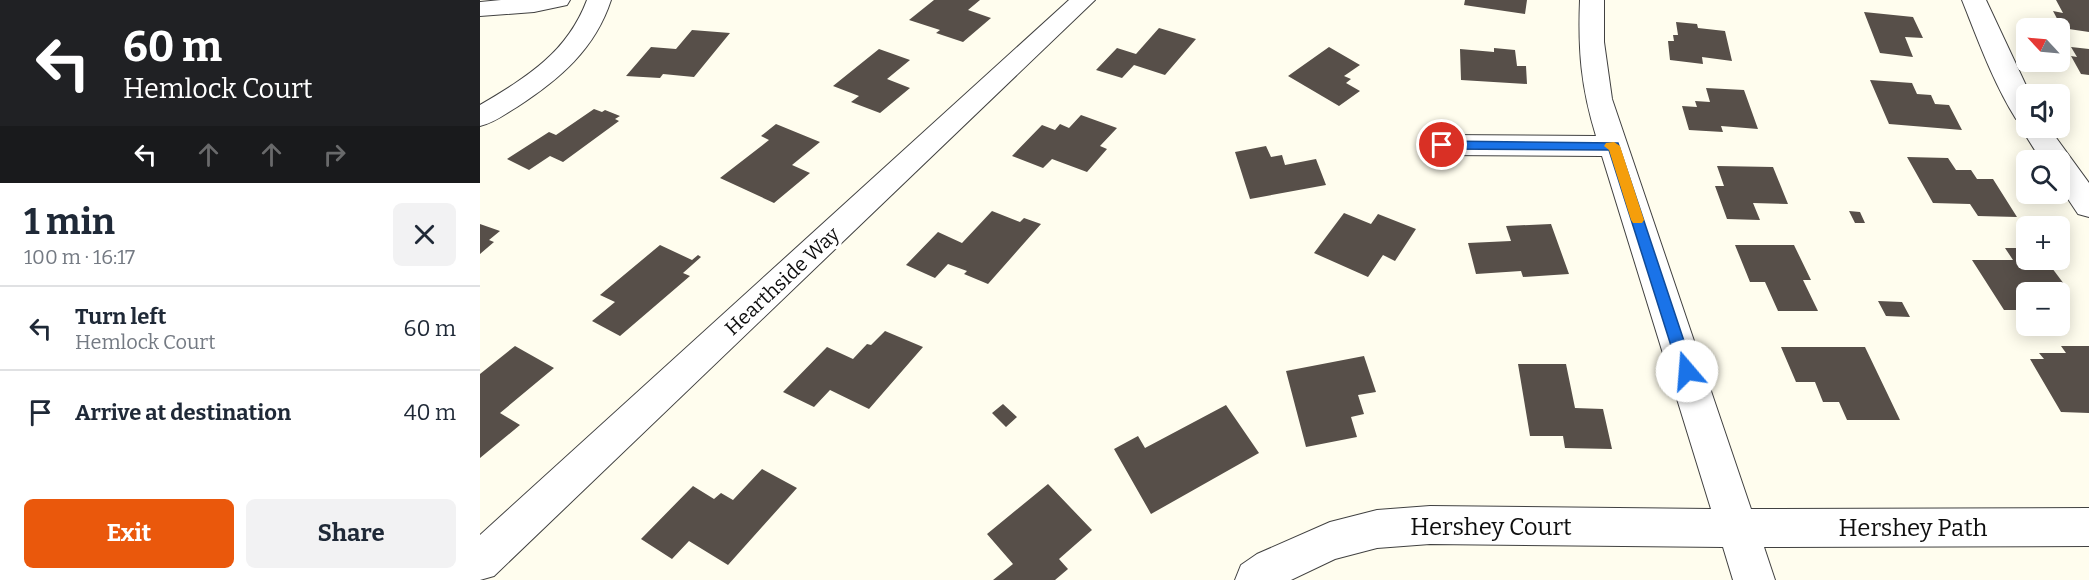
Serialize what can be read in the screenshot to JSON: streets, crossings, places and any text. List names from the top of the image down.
{
  "streets": {
    "street": ["Hearthside Way", "Hershey Court", "Hershey Path"]
  },
  "crossings": [
    ["Hershey Court", "Hershey Path"]
  ],
  "north": "top left",
  "page": {
    "turn": ["60 m", "Hemlock Court"],
    "map_buttons": ["+", "−"],
    "heading": ["1 min", "100 m · 16:17"],
    "list": [
      {
        "name": "Turn left",
        "note": "Hemlock Court",
        "value": "60 m"
      },
      {
        "name": "Arrive at destination",
        "value": "40 m"
      }
    ],
    "buttons": ["Exit", "Share"]
  }
}
